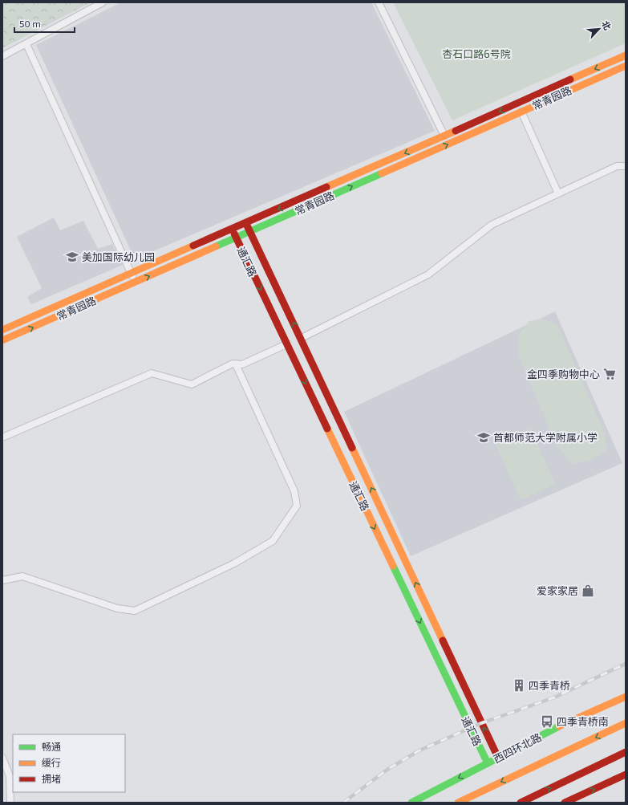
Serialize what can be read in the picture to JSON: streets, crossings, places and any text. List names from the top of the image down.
{
  "streets": {
    "main road": ["常青园路", "通汇路", "西四环北路"]
  },
  "crossings": [
    ["常青园路", "通汇路"],
    ["通汇路", "西四环北路"]
  ],
  "parks": ["杏石口路6号院"],
  "places": {
    "school or university": ["美加国际幼儿园", "首都师范大学附属小学"],
    "supermarket": ["金四季购物中心"],
    "shop": ["爱家家居"],
    "building": ["四季青桥"],
    "bus stop": ["四季青桥南"]
  },
  "legend": ["畅通", "缓行", "拥堵"],
  "scale_bar": "50 m",
  "north": "top right"
}
